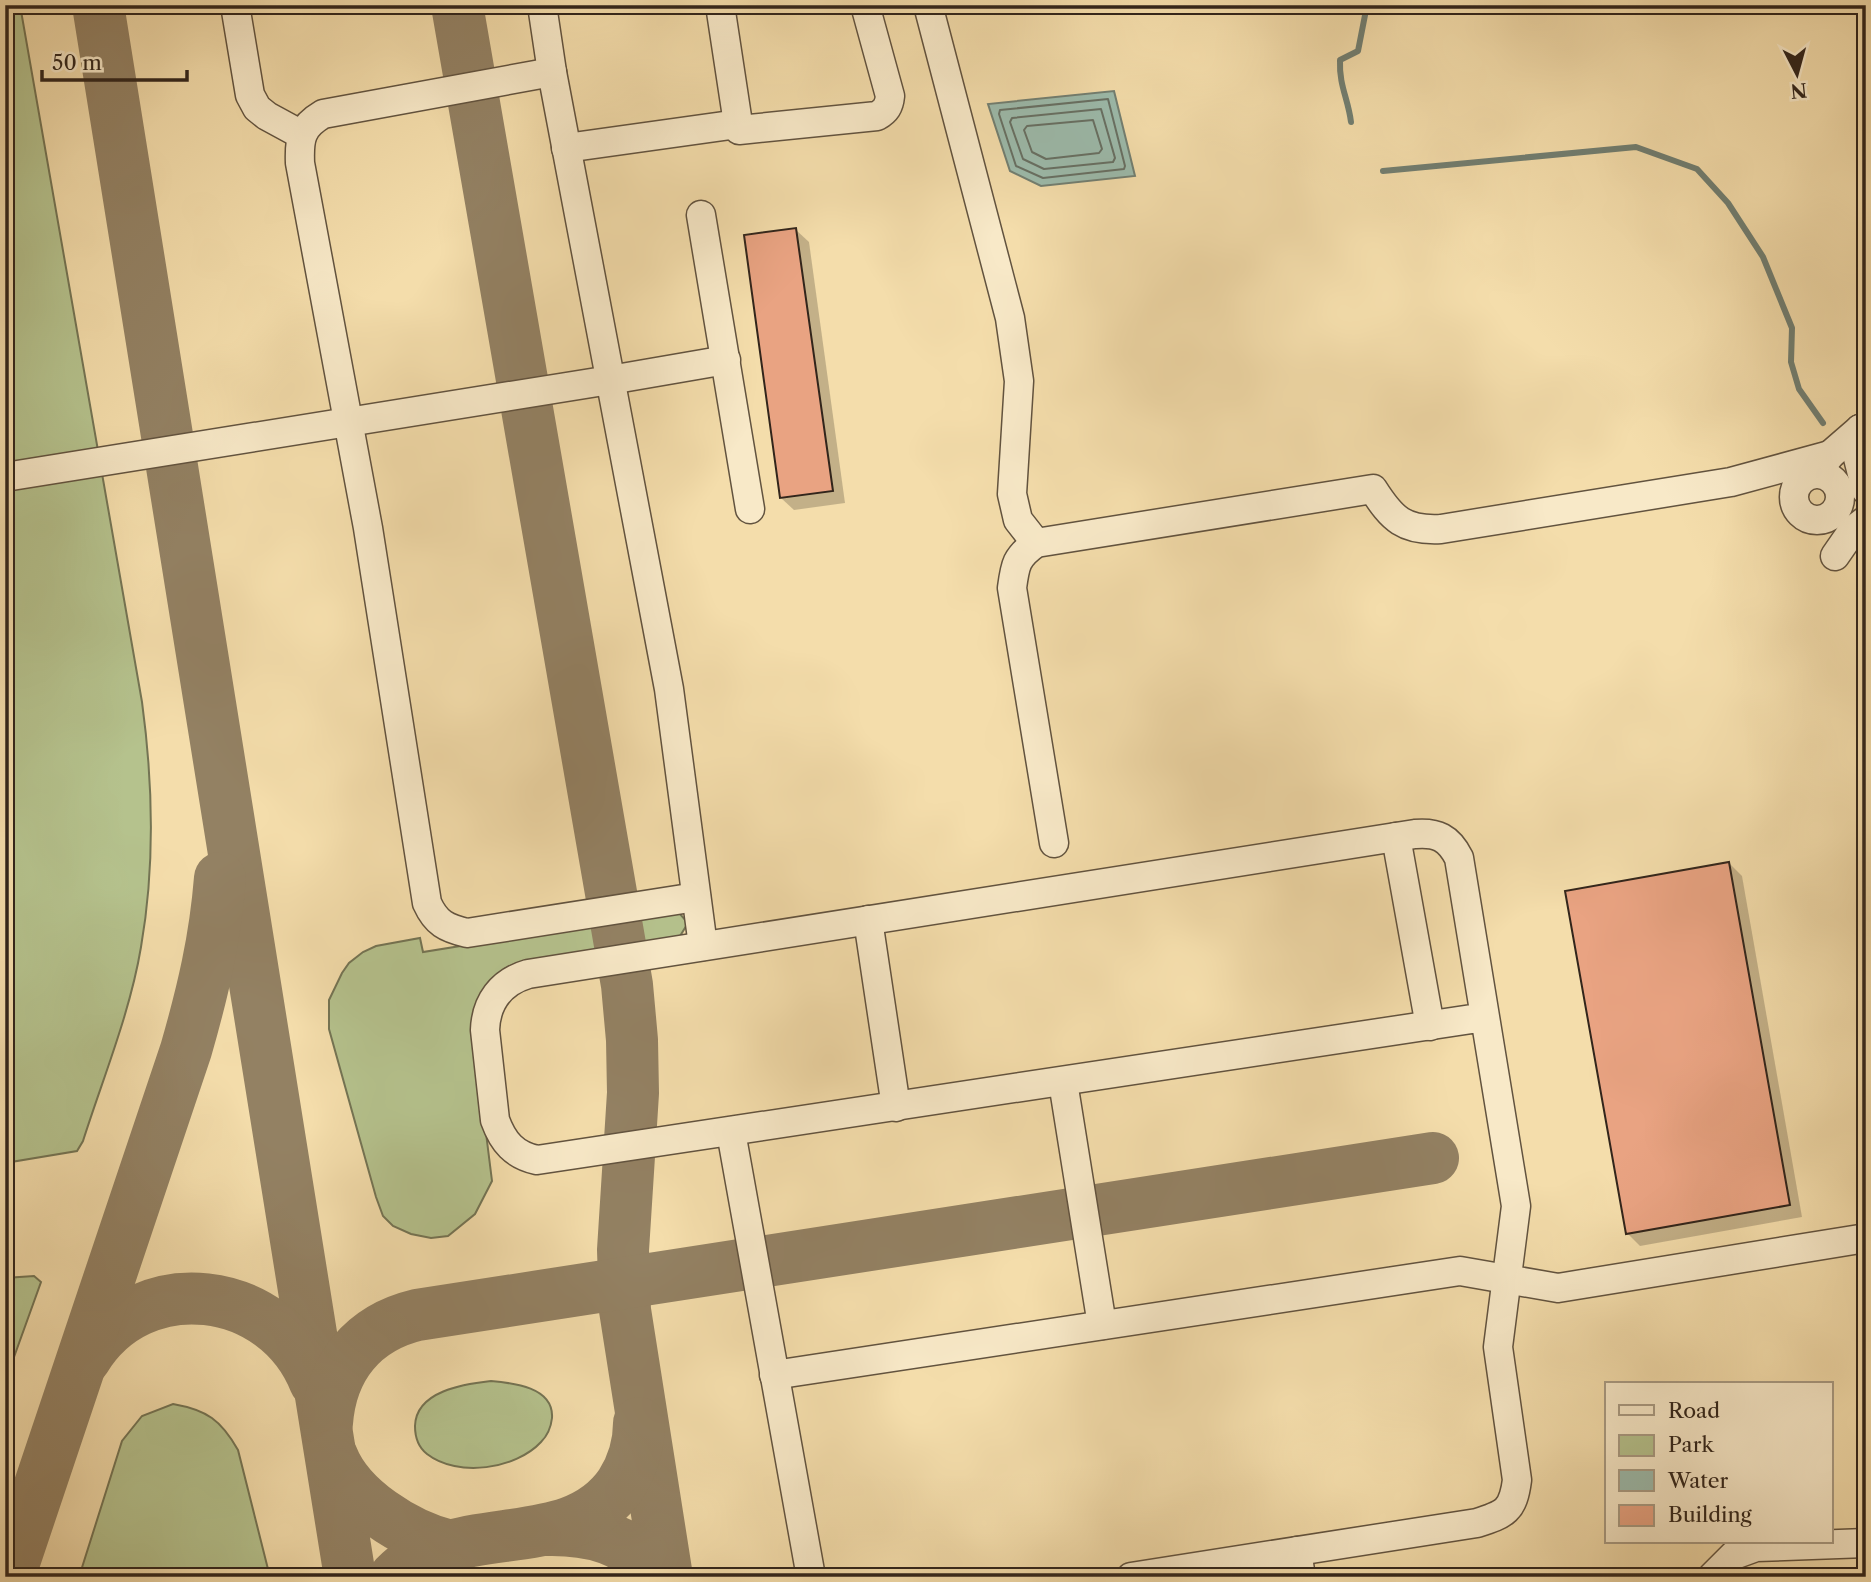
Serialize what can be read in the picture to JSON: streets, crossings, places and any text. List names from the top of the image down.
{
  "legend": [
    "Road",
    "Park",
    "Water",
    "Building"
  ],
  "scale_bar": "50 m",
  "north": "bottom"
}
